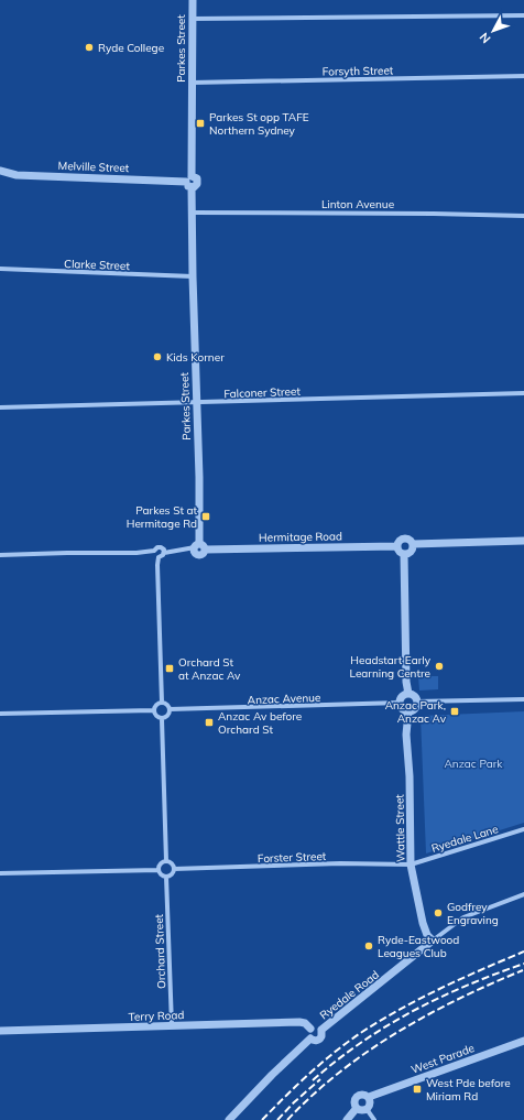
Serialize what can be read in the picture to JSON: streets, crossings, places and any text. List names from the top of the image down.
{
  "streets": {
    "street": [
      "Parkes Street",
      "Forsyth Street",
      "Melville Street",
      "Linton Avenue",
      "Clarke Street",
      "Falconer Street",
      "Hermitage Road",
      "Anzac Avenue",
      "Wattle Street",
      "Ryedale Lane",
      "Forster Street",
      "Orchard Street",
      "Ryedale Road",
      "Terry Road",
      "West Parade"
    ]
  },
  "crossings": [
    ["Parkes Street", "Forsyth Street"],
    ["Parkes Street", "Melville Street"],
    ["Parkes Street", "Linton Avenue"],
    ["Parkes Street", "Clarke Street"],
    ["Parkes Street", "Falconer Street"],
    ["Parkes Street", "Hermitage Road"],
    ["Anzac Avenue", "Wattle Street"],
    ["Wattle Street", "Ryedale Lane"],
    ["Wattle Street", "Forster Street"],
    ["Wattle Street", "Ryedale Road"],
    ["Ryedale Lane", "Forster Street"],
    ["Forster Street", "Orchard Street"],
    ["Orchard Street", "Terry Road"],
    ["Ryedale Road", "Terry Road"]
  ],
  "parks": ["Anzac Park"],
  "places": {
    "other": [
      "Ryde College",
      "Kids Korner",
      "Headstart Early Learning Centre",
      "Godfrey Engraving",
      "Ryde-Eastwood Leagues Club"
    ],
    "transit": [
      "Parkes St opp TAFE Northern Sydney",
      "Parkes St at Hermitage Rd",
      "Orchard St at Anzac Av",
      "Anzac Park, Anzac Av",
      "Anzac Av before Orchard St",
      "West Pde before Miriam Rd"
    ]
  },
  "north": "bottom left"
}
